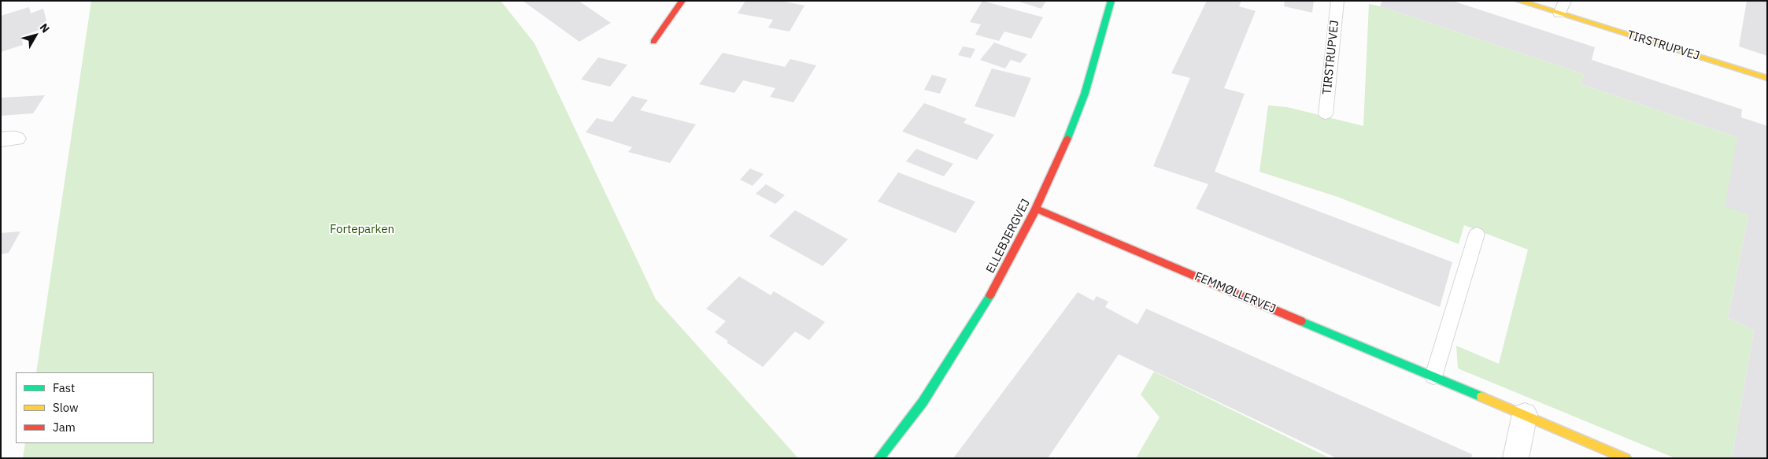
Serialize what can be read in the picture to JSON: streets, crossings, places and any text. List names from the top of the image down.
{
  "streets": {
    "street": ["TIRSTRUPVEJ", "ELLEBJERGVEJ", "FEMMØLLERVEJ"]
  },
  "crossings": [
    ["ELLEBJERGVEJ", "FEMMØLLERVEJ"]
  ],
  "parks": ["Forteparken"],
  "legend": ["Fast", "Slow", "Jam"],
  "north": "top right"
}
